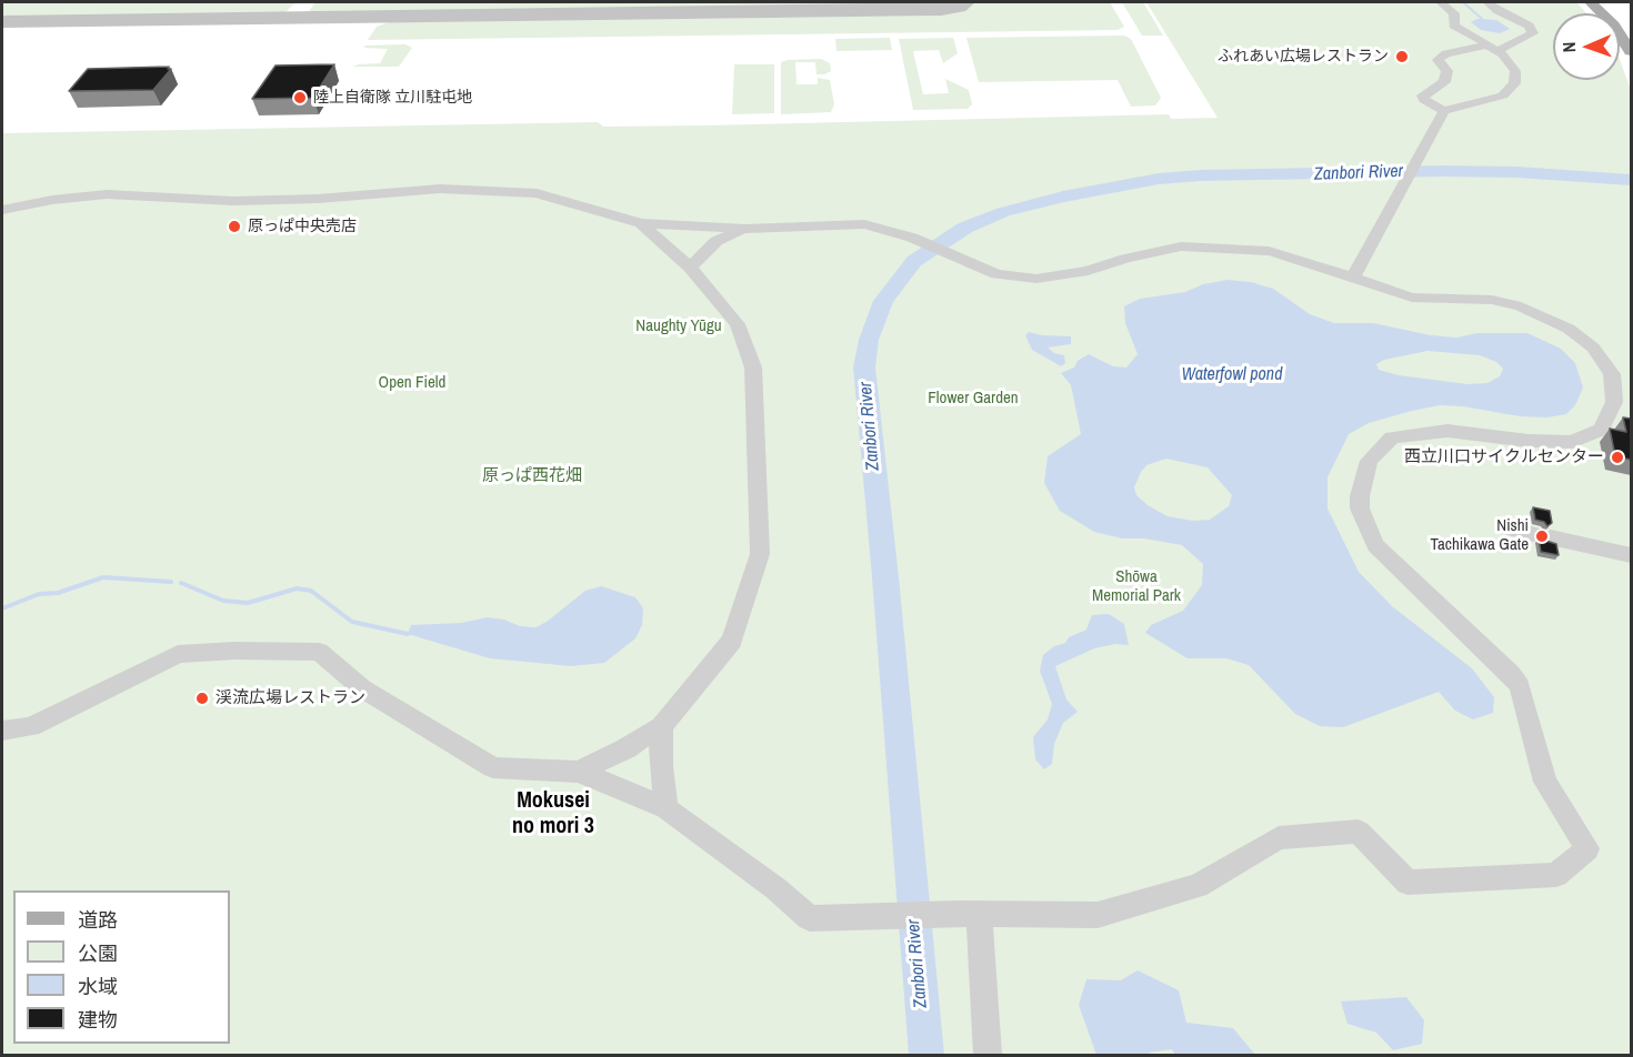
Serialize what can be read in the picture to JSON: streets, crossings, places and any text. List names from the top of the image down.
{
  "districts": ["Mokusei no mori 3"],
  "water": ["Zanbori River", "Waterfowl pond"],
  "parks": [
    "Naughty Yūgu",
    "Open Field",
    "Flower Garden",
    "原っぱ西花畑",
    "Shōwa Memorial Park"
  ],
  "places": [
    "ふれあい広場レストラン",
    "陸上自衛隊 立川駐屯地",
    "原っぱ中央売店",
    "西立川口サイクルセンター",
    "Nishi Tachikawa Gate",
    "渓流広場レストラン"
  ],
  "legend": [
    "道路",
    "公園",
    "水域",
    "建物"
  ],
  "north": "left"
}
